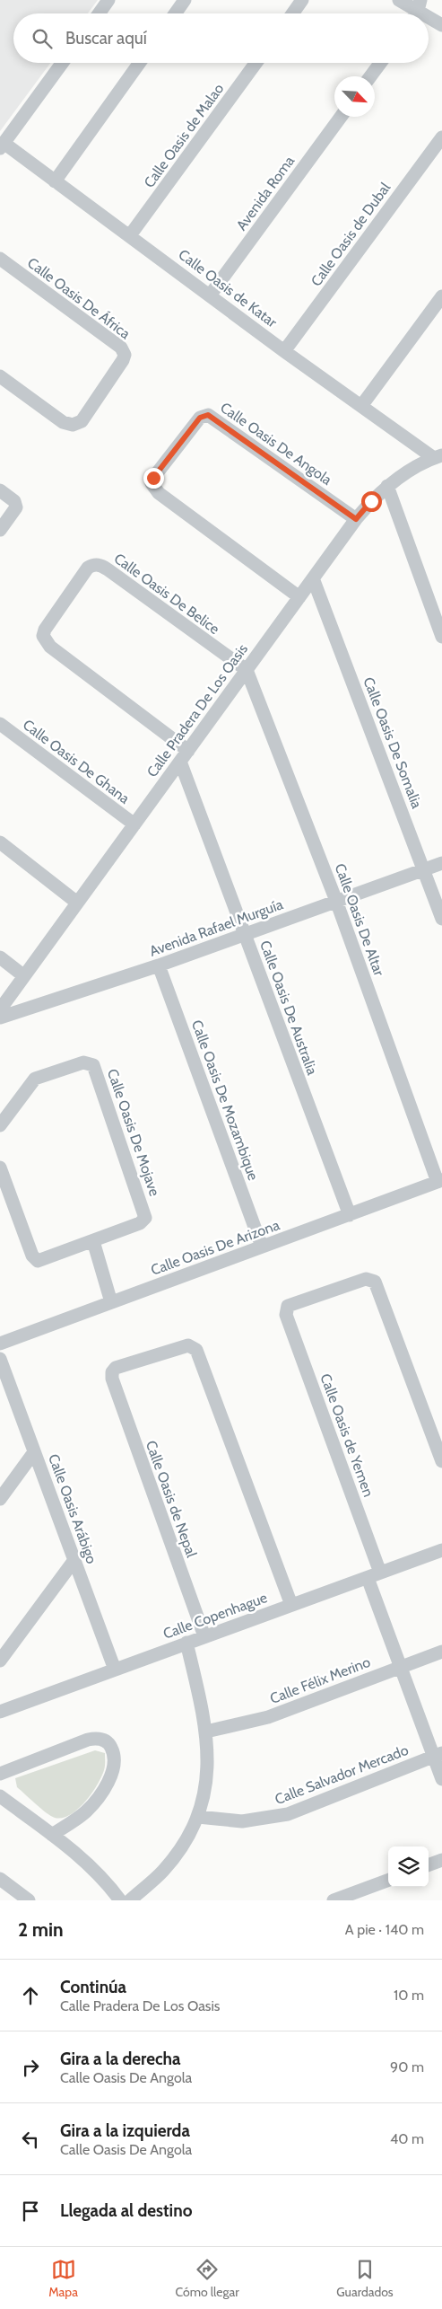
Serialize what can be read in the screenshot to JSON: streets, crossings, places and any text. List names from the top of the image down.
{
  "streets": {
    "street": [
      "Calle Oasis de Malao",
      "Avenida Roma",
      "Calle Oasis de Dubal",
      "Calle Oasis de Katar",
      "Calle Oasis De África",
      "Calle Oasis De Angola",
      "Calle Oasis De Belice",
      "Calle Pradera De Los Oasis",
      "Calle Oasis De Somalia",
      "Calle Oasis De Ghana",
      "Calle Oasis De Altar",
      "Avenida Rafael Murguía",
      "Calle Oasis De Australia",
      "Calle Oasis De Mozambique",
      "Calle Oasis De Mojave",
      "Calle Oasis De Arizona",
      "Calle Oasis de Yemen",
      "Calle Oasis de Nepal",
      "Calle Oasis Arábigo",
      "Calle Copenhague",
      "Calle Félix Merino",
      "Calle Salvador Mercado"
    ]
  },
  "crossings": [
    ["Calle Oasis de Malao", "Calle Oasis de Katar"],
    ["Avenida Roma", "Calle Oasis de Katar"],
    ["Calle Oasis de Dubal", "Calle Oasis de Katar"],
    ["Calle Oasis de Katar", "Calle Pradera De Los Oasis"],
    ["Calle Oasis De Angola", "Calle Pradera De Los Oasis"],
    ["Calle Oasis De Belice", "Calle Pradera De Los Oasis"],
    ["Calle Oasis De Belice", "Calle Oasis De Altar"],
    ["Calle Oasis De Belice", "Calle Oasis De Australia"],
    ["Calle Pradera De Los Oasis", "Calle Oasis De Somalia"],
    ["Calle Pradera De Los Oasis", "Calle Oasis De Ghana"],
    ["Calle Pradera De Los Oasis", "Calle Oasis De Altar"],
    ["Calle Pradera De Los Oasis", "Calle Oasis De Australia"],
    ["Calle Oasis De Somalia", "Avenida Rafael Murguía"],
    ["Calle Oasis De Altar", "Avenida Rafael Murguía"],
    ["Calle Oasis De Altar", "Calle Oasis De Arizona"],
    ["Avenida Rafael Murguía", "Calle Oasis De Australia"],
    ["Avenida Rafael Murguía", "Calle Oasis De Mozambique"],
    ["Calle Oasis De Australia", "Calle Oasis De Arizona"],
    ["Calle Oasis De Mozambique", "Calle Oasis De Arizona"],
    ["Calle Oasis de Yemen", "Calle Copenhague"],
    ["Calle Oasis de Nepal", "Calle Copenhague"],
    ["Calle Oasis Arábigo", "Calle Copenhague"]
  ],
  "north": "bottom right",
  "page": {
    "search": "Buscar aquí",
    "heading": ["2 min", "A pie · 140 m"],
    "list": [
      ["Continúa", "Calle Pradera De Los Oasis", "10 m"],
      ["Gira a la derecha", "Calle Oasis De Angola", "90 m"],
      ["Gira a la izquierda", "Calle Oasis De Angola", "40 m"],
      "Llegada al destino"
    ],
    "nav": ["Mapa", "Cómo llegar", "Guardados"]
  }
}
